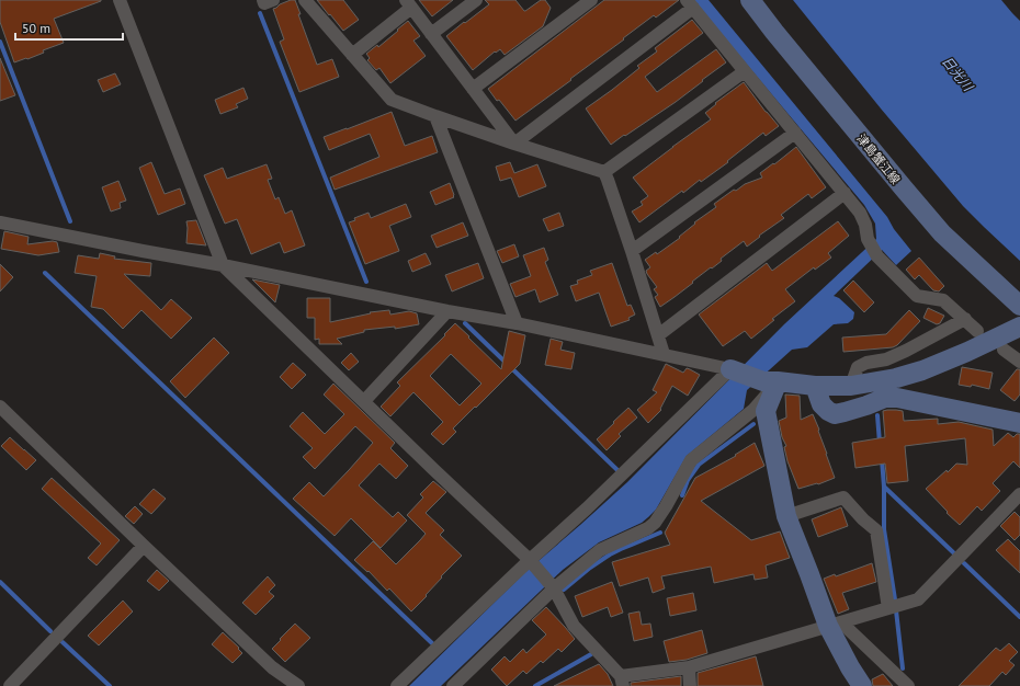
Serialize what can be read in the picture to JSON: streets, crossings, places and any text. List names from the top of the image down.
{
  "streets": {
    "street": ["津島蟹江線"]
  },
  "water": ["日光川"],
  "scale_bar": "50 m"
}
